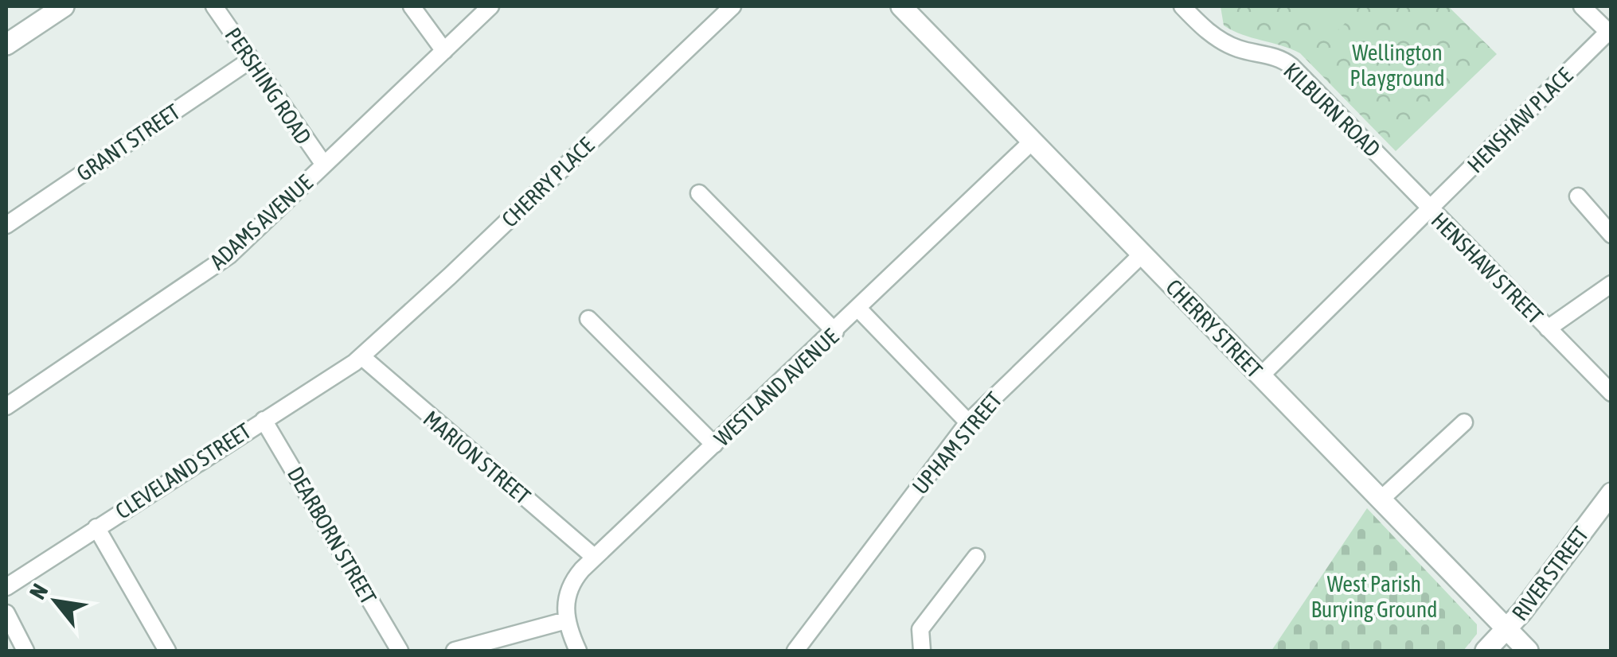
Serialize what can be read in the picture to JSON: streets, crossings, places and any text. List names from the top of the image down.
{
  "streets": {
    "street": [
      "PERSHING ROAD",
      "KILBURN ROAD",
      "HENSHAW PLACE",
      "GRANT STREET",
      "CHERRY PLACE",
      "ADAMS AVENUE",
      "HENSHAW STREET",
      "CHERRY STREET",
      "WESTLAND AVENUE",
      "UPHAM STREET",
      "MARION STREET",
      "CLEVELAND STREET",
      "DEARBORN STREET",
      "RIVER STREET"
    ]
  },
  "crossings": [
    ["PERSHING ROAD", "GRANT STREET"],
    ["PERSHING ROAD", "ADAMS AVENUE"],
    ["KILBURN ROAD", "HENSHAW PLACE"],
    ["KILBURN ROAD", "HENSHAW STREET"],
    ["HENSHAW PLACE", "HENSHAW STREET"],
    ["CHERRY PLACE", "MARION STREET"],
    ["CHERRY PLACE", "CLEVELAND STREET"],
    ["HENSHAW STREET", "CHERRY STREET"],
    ["CHERRY STREET", "WESTLAND AVENUE"],
    ["CHERRY STREET", "UPHAM STREET"],
    ["CHERRY STREET", "RIVER STREET"],
    ["WESTLAND AVENUE", "MARION STREET"],
    ["MARION STREET", "CLEVELAND STREET"],
    ["CLEVELAND STREET", "DEARBORN STREET"]
  ],
  "parks": ["Wellington Playground", "West Parish Burying Ground"],
  "north": "top left"
}
